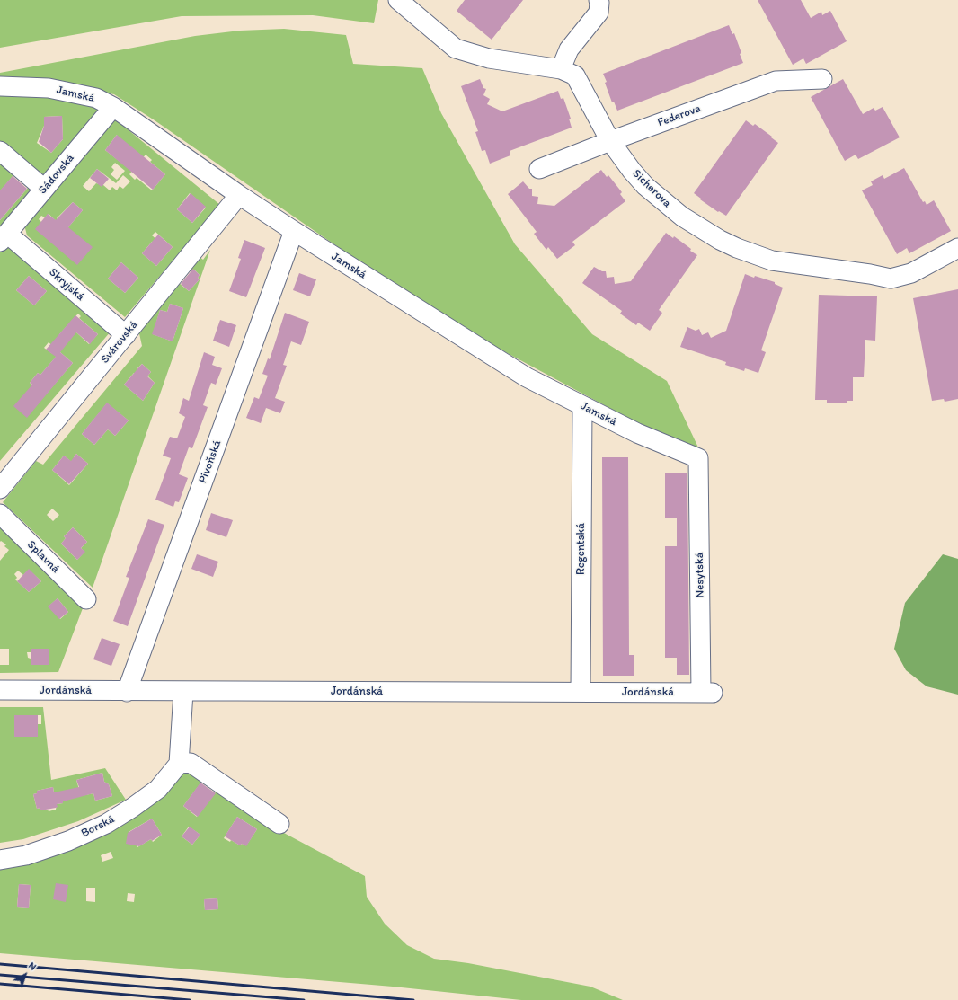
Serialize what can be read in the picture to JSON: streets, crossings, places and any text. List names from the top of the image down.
{
  "streets": {
    "street": [
      "Jamská",
      "Federova",
      "Sádovská",
      "Sicherova",
      "Skryjská",
      "Svárovská",
      "Pivoňská",
      "Regentská",
      "Splavná",
      "Nesytská",
      "Jordánská",
      "Borská"
    ]
  },
  "crossings": [
    ["Jamská", "Sádovská"],
    ["Jamská", "Svárovská"],
    ["Jamská", "Pivoňská"],
    ["Jamská", "Regentská"],
    ["Jamská", "Nesytská"],
    ["Federova", "Sicherova"],
    ["Sádovská", "Skryjská"],
    ["Skryjská", "Svárovská"],
    ["Pivoňská", "Jordánská"],
    ["Regentská", "Jordánská"],
    ["Nesytská", "Jordánská"]
  ],
  "north": "top right"
}
